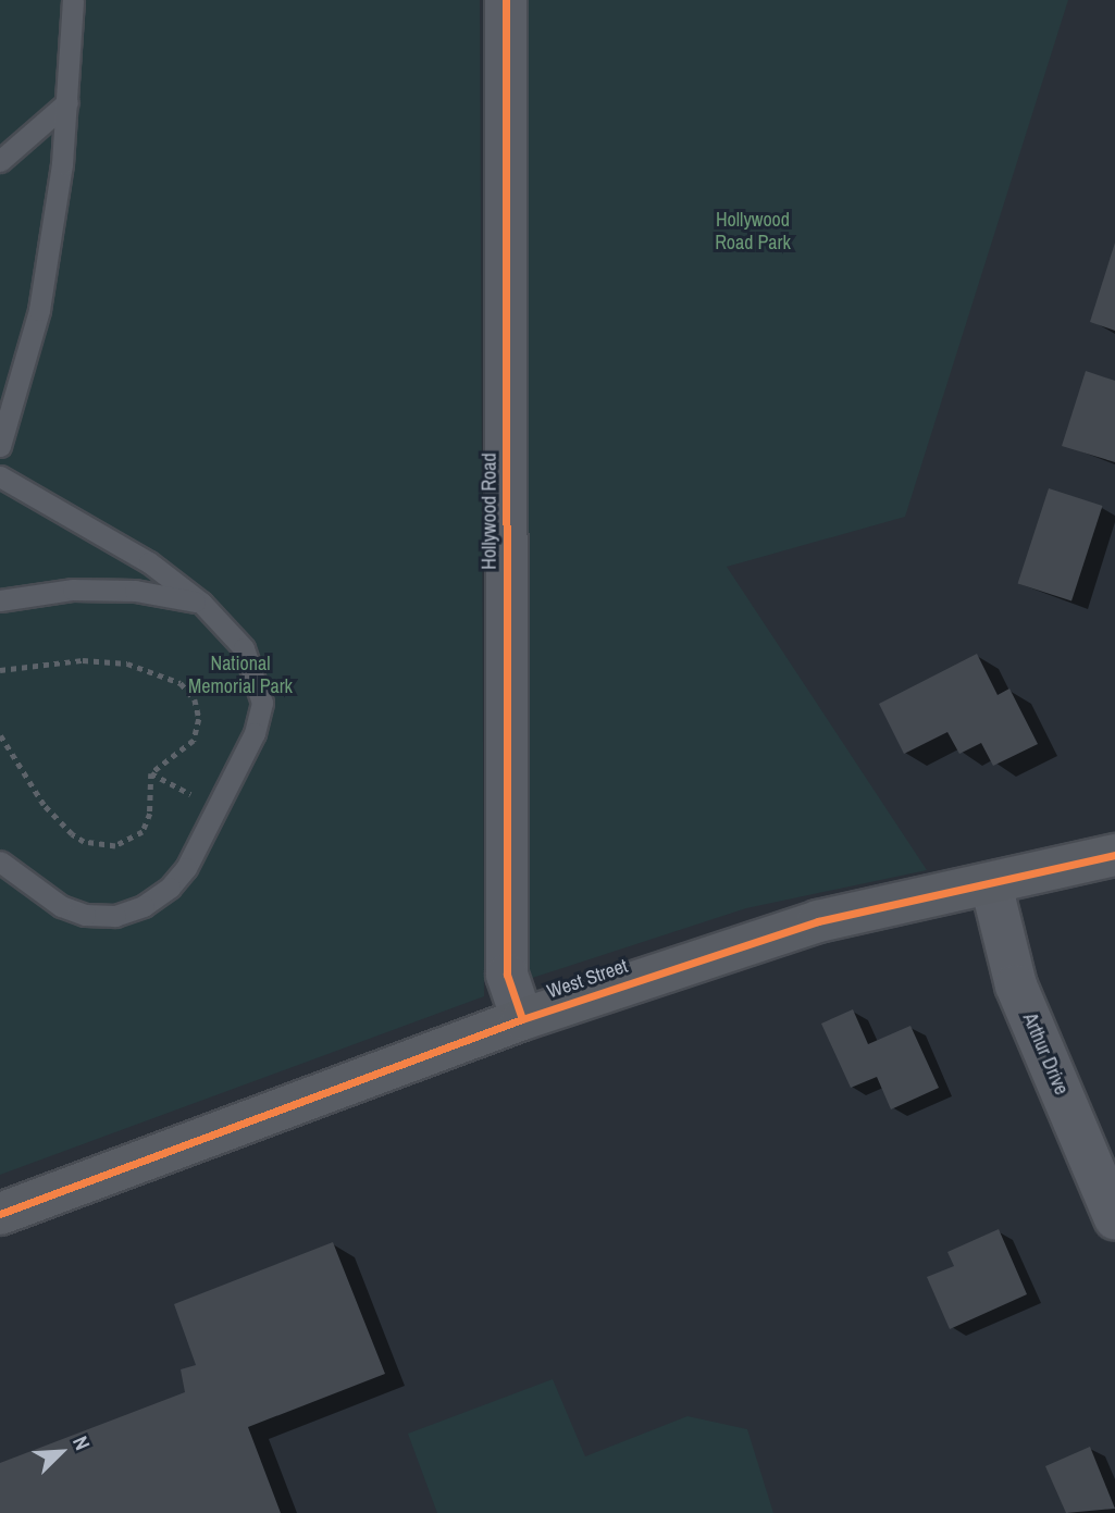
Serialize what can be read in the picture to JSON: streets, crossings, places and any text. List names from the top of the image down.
{
  "streets": {
    "main road": ["West Street"],
    "street": ["Hollywood Road", "Arthur Drive"]
  },
  "crossings": [
    ["Hollywood Road", "West Street"],
    ["West Street", "Arthur Drive"]
  ],
  "parks": ["Hollywood Road Park", "National Memorial Park"],
  "north": "top right"
}
